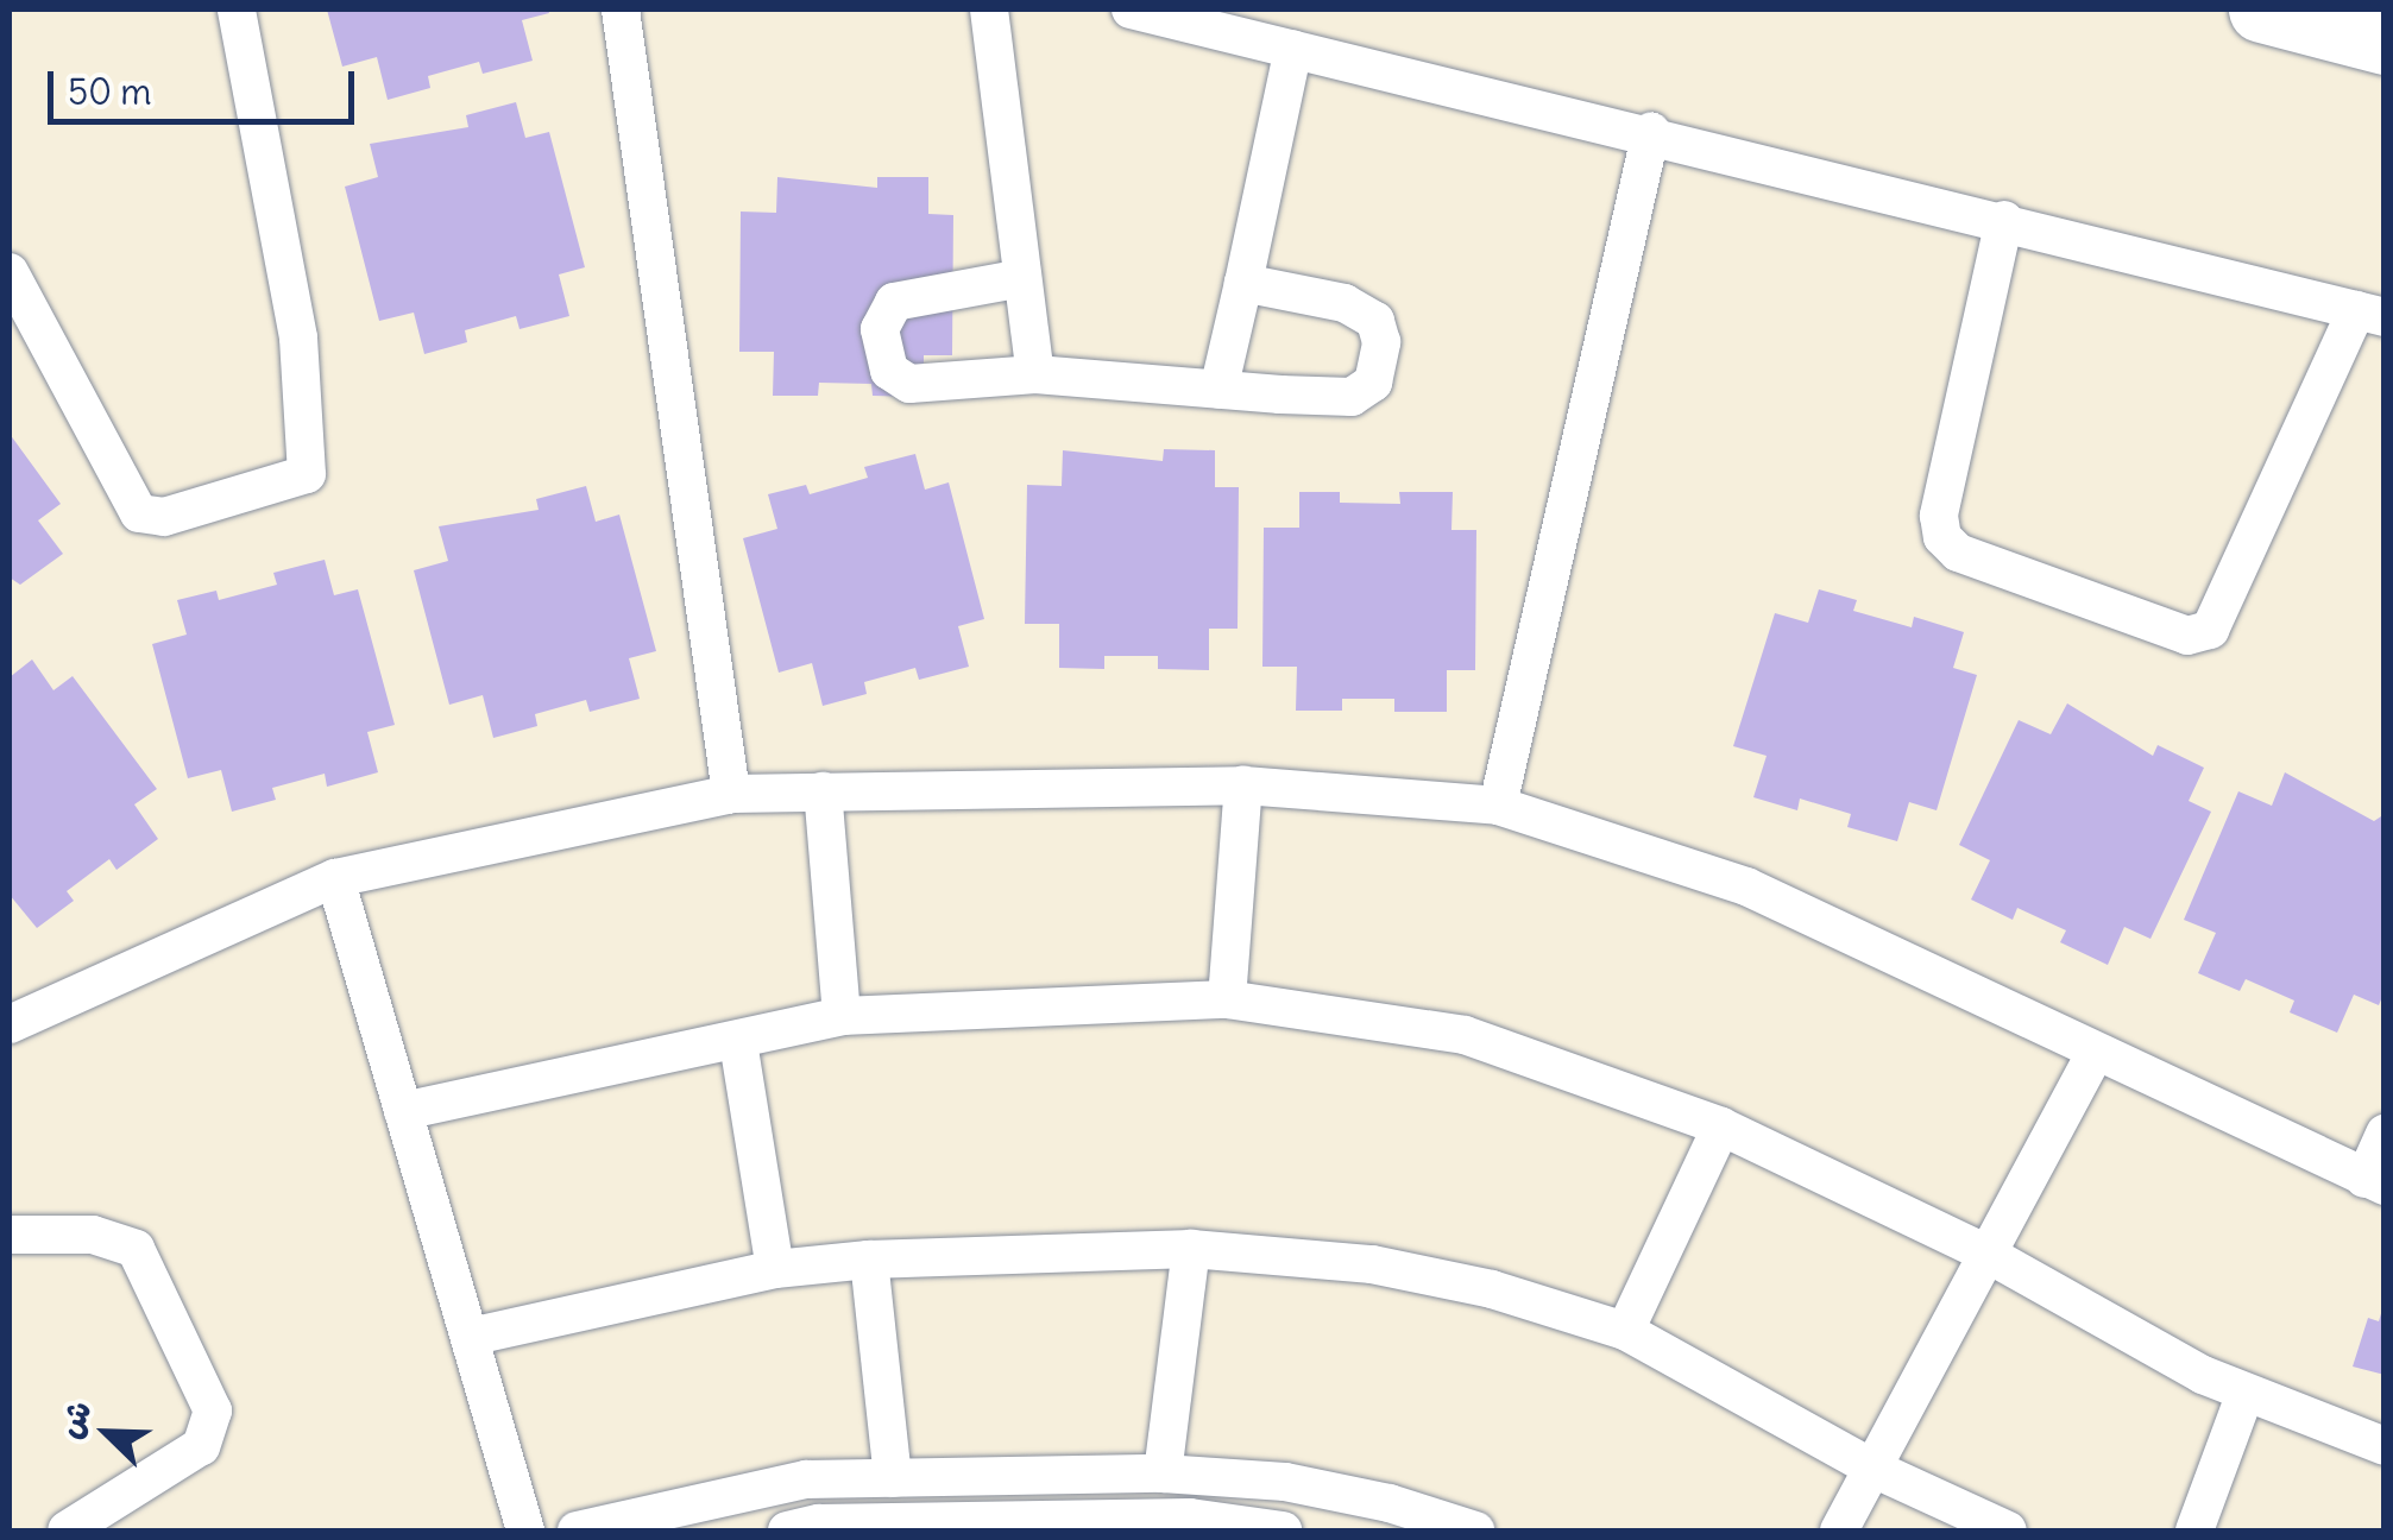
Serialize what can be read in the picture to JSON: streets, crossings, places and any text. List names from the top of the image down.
{
  "scale_bar": "50 m",
  "north": "top left"
}
